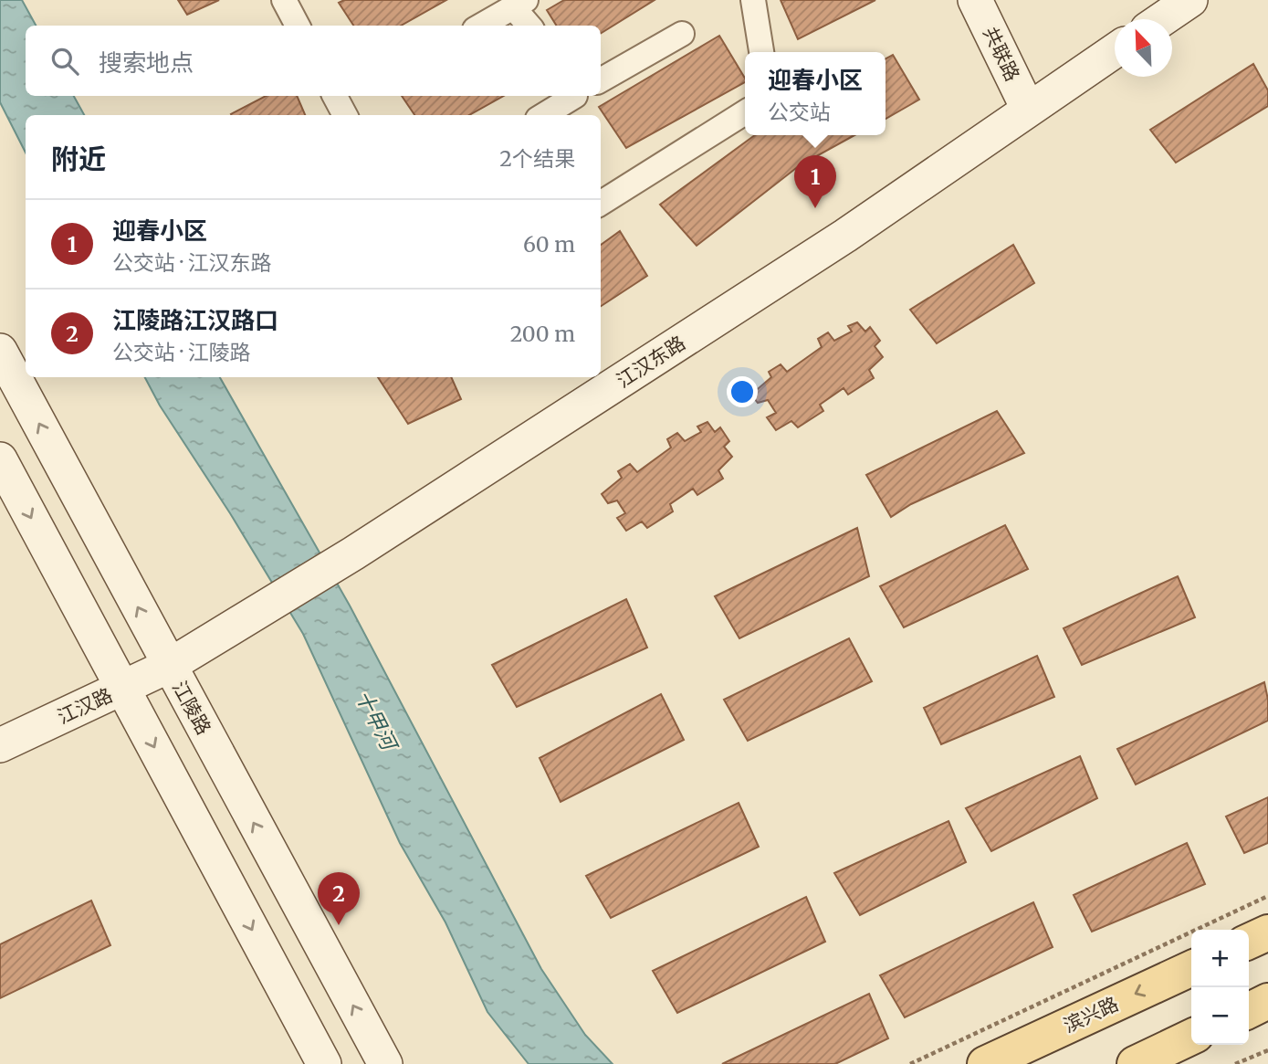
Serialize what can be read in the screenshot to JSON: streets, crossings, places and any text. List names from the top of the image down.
{
  "streets": {
    "main road": ["滨兴路"],
    "street": [
      "共联路",
      "江汉东路",
      "江汉路",
      "江陵路"
    ]
  },
  "crossings": [
    ["共联路", "江汉东路"],
    ["江汉东路", "江汉路"],
    ["江汉东路", "江陵路"],
    ["江汉路", "江陵路"]
  ],
  "one_way": ["滨兴路"],
  "water": ["十甲河"],
  "north": "top left",
  "page": {
    "search": "搜索地点",
    "popup": ["迎春小区", "公交站"],
    "heading": ["附近", "2个结果"],
    "pins": ["1", "2"],
    "list": [
      {
        "mark": "1",
        "name": "迎春小区",
        "note": "公交站 · 江汉东路",
        "value": "60 m"
      },
      {
        "mark": "2",
        "name": "江陵路江汉路口",
        "note": "公交站 · 江陵路",
        "value": "200 m"
      }
    ],
    "map_buttons": ["+", "−"]
  }
}
